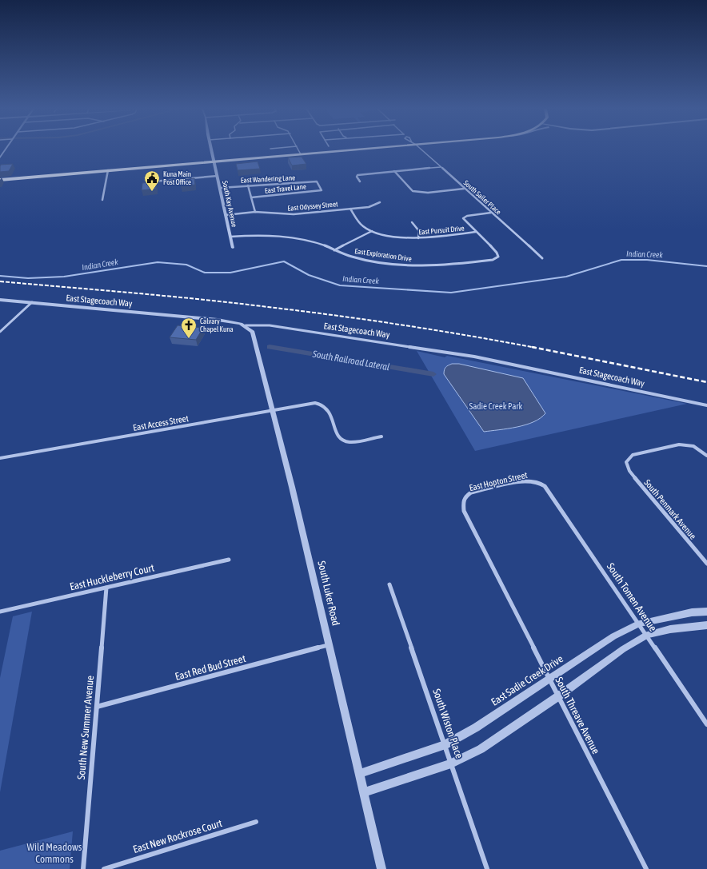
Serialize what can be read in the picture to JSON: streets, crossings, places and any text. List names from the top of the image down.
{
  "streets": {
    "street": [
      "East Wandering Lane",
      "East Travel Lane",
      "South Sailer Place",
      "South Kay Avenue",
      "East Odyssey Street",
      "East Pursuit Drive",
      "East Exploration Drive",
      "East Stagecoach Way",
      "East Access Street",
      "East Hopton Street",
      "South Penmark Avenue",
      "East Huckleberry Court",
      "South Luker Road",
      "South Tomen Avenue",
      "East Red Bud Street",
      "East Sadie Creek Drive",
      "South Threave Avenue",
      "South Wiston Place",
      "South New Summer Avenue",
      "East New Rockrose Court"
    ]
  },
  "crossings": [
    ["East Wandering Lane", "East Travel Lane"],
    ["East Wandering Lane", "South Kay Avenue"],
    ["South Kay Avenue", "East Odyssey Street"],
    ["South Kay Avenue", "East Exploration Drive"],
    ["East Pursuit Drive", "East Exploration Drive"],
    ["East Stagecoach Way", "South Luker Road"],
    ["East Access Street", "South Luker Road"],
    ["East Hopton Street", "South Tomen Avenue"],
    ["East Hopton Street", "South Threave Avenue"],
    ["East Huckleberry Court", "South New Summer Avenue"],
    ["South Luker Road", "East Red Bud Street"],
    ["South Luker Road", "East Sadie Creek Drive"],
    ["South Tomen Avenue", "East Sadie Creek Drive"],
    ["East Red Bud Street", "South New Summer Avenue"],
    ["East Sadie Creek Drive", "South Threave Avenue"],
    ["East Sadie Creek Drive", "South Wiston Place"]
  ],
  "water": ["Indian Creek", "South Railroad Lateral"],
  "parks": ["Sadie Creek Park", "Wild Meadows Commons"],
  "places": {
    "public building": ["Kuna Main Post Office"],
    "church": ["Calvary Chapel Kuna"]
  }
}
